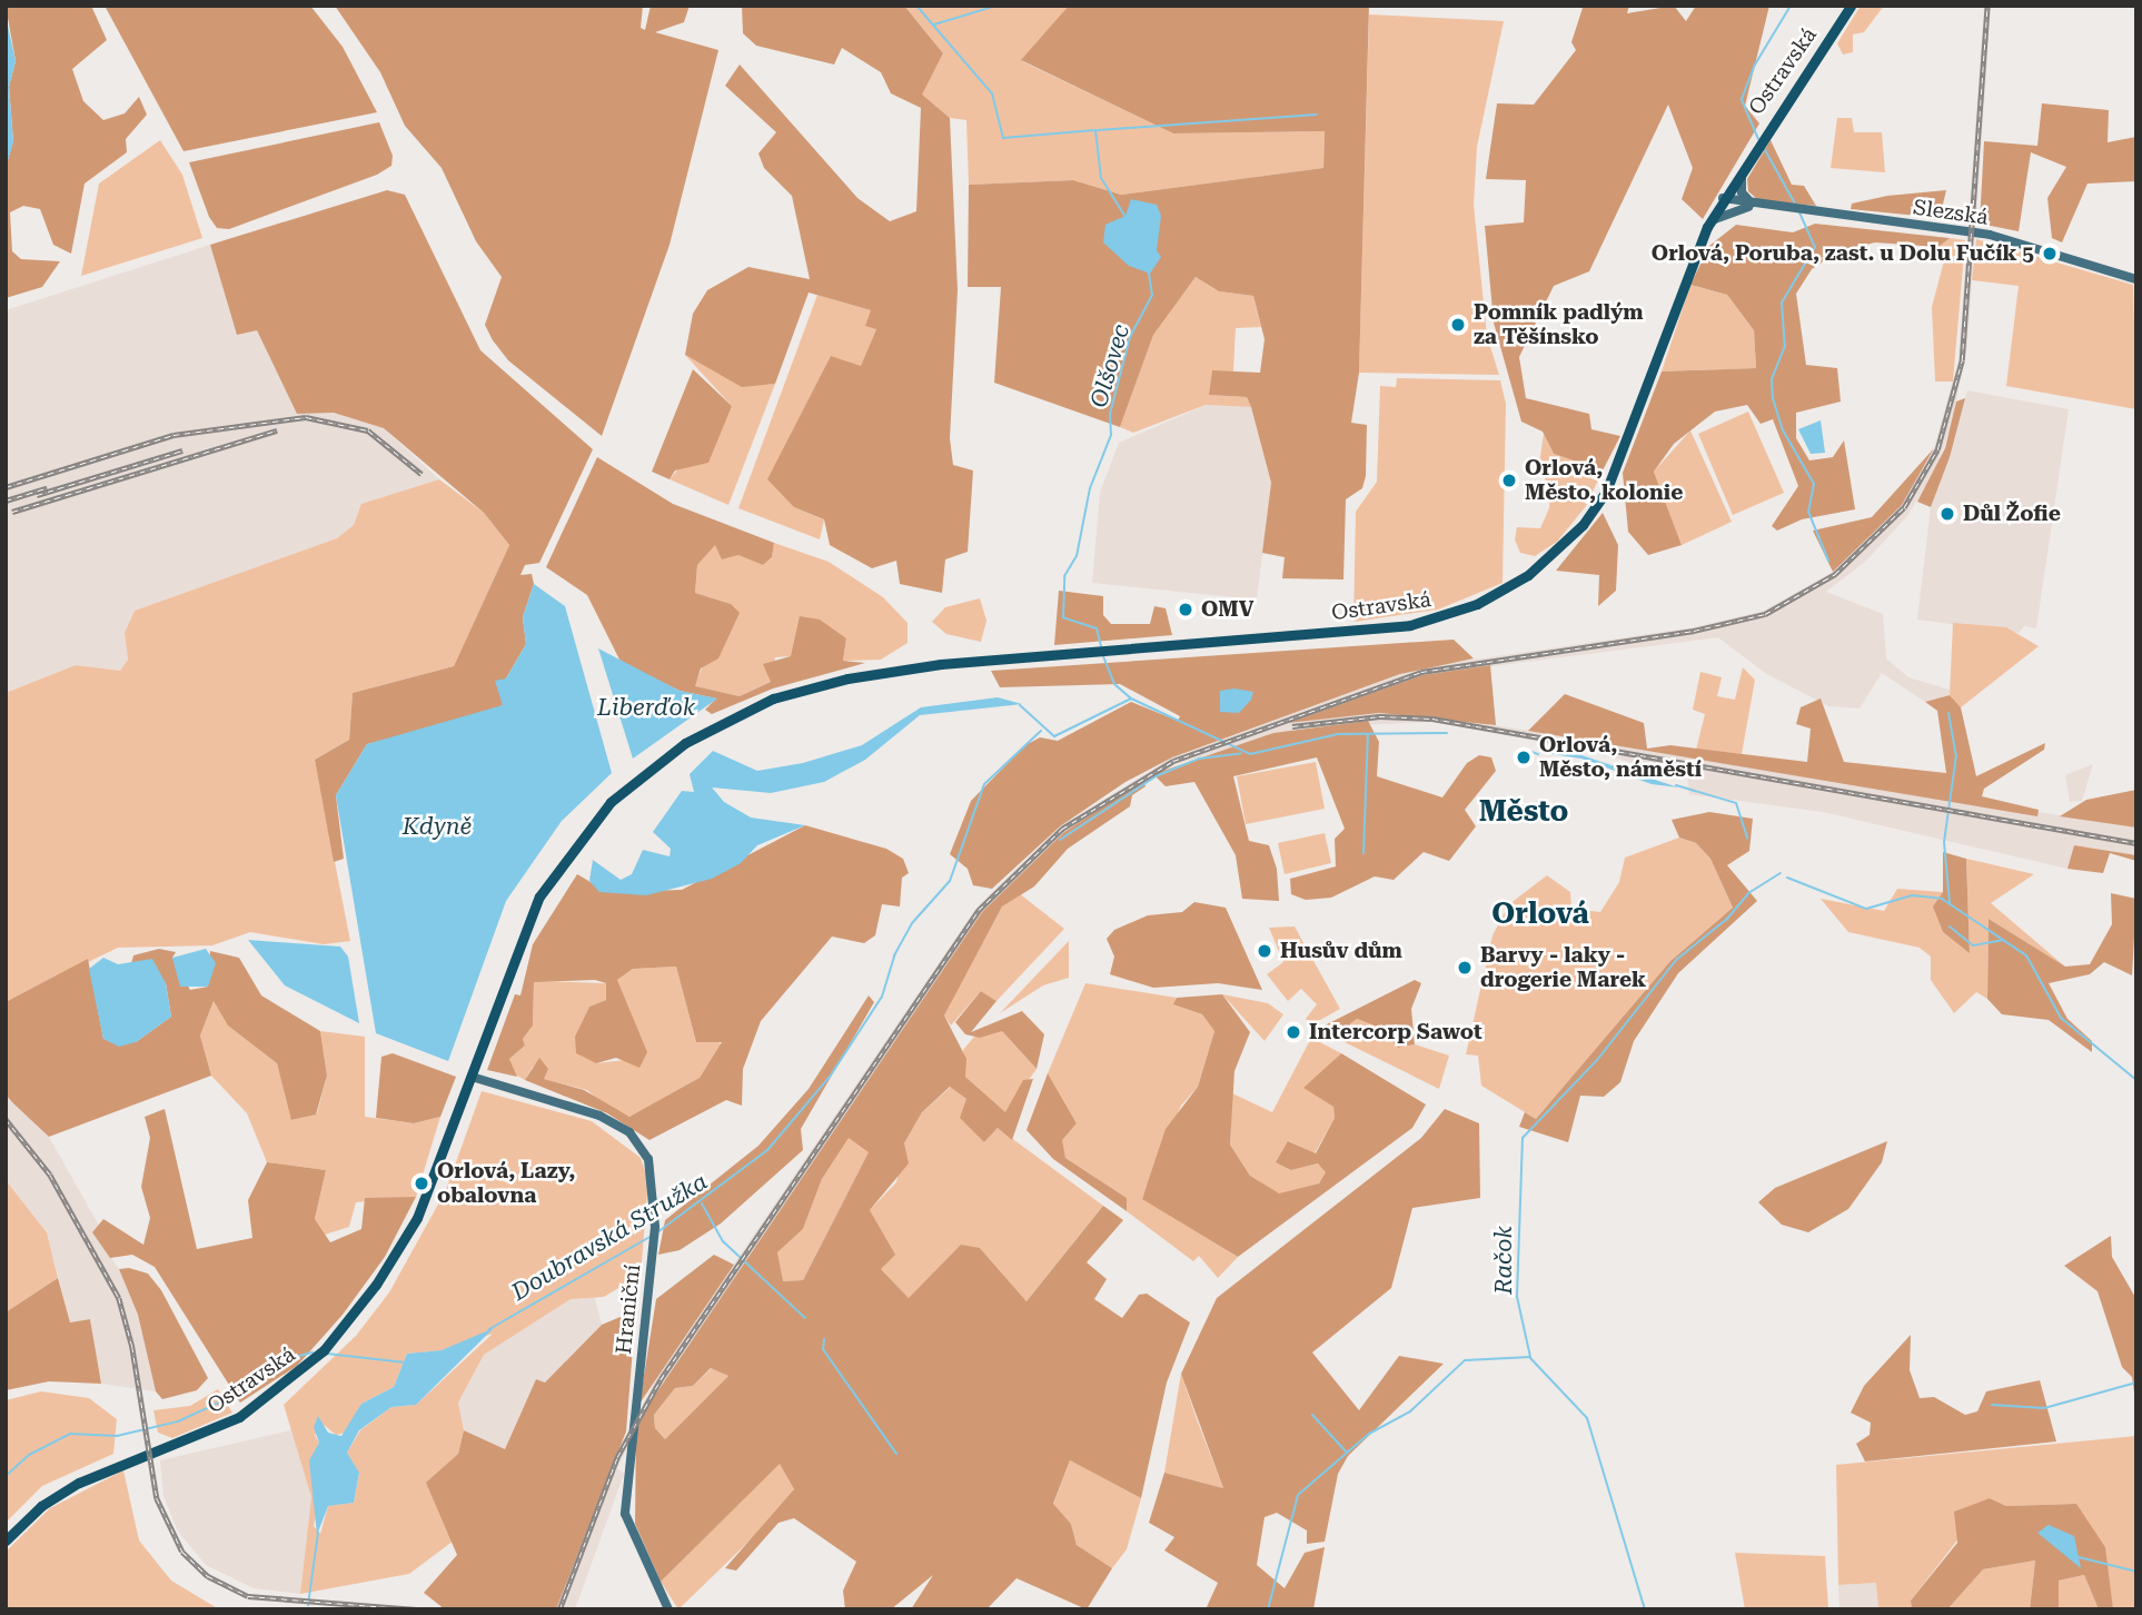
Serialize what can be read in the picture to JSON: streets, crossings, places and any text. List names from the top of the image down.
{
  "streets": {
    "main road": ["Ostravská", "Slezská", "Hraniční"]
  },
  "crossings": [
    ["Ostravská", "Slezská"],
    ["Ostravská", "Hraniční"]
  ],
  "districts": ["Město", "Orlová"],
  "water": [
    "Olšovec",
    "Liberďok",
    "Kdyně",
    "Doubravská Stružka",
    "Račok"
  ],
  "places": [
    "Orlová, Poruba, zast. u Dolu Fučík 5",
    "Pomník padlým za Těšínsko",
    "Orlová, Město, kolonie",
    "Důl Žofie",
    "OMV",
    "Orlová, Město, náměstí",
    "Husův dům",
    "Barvy - laky - drogerie Marek",
    "Intercorp Sawot",
    "Orlová, Lazy, obalovna"
  ]
}
